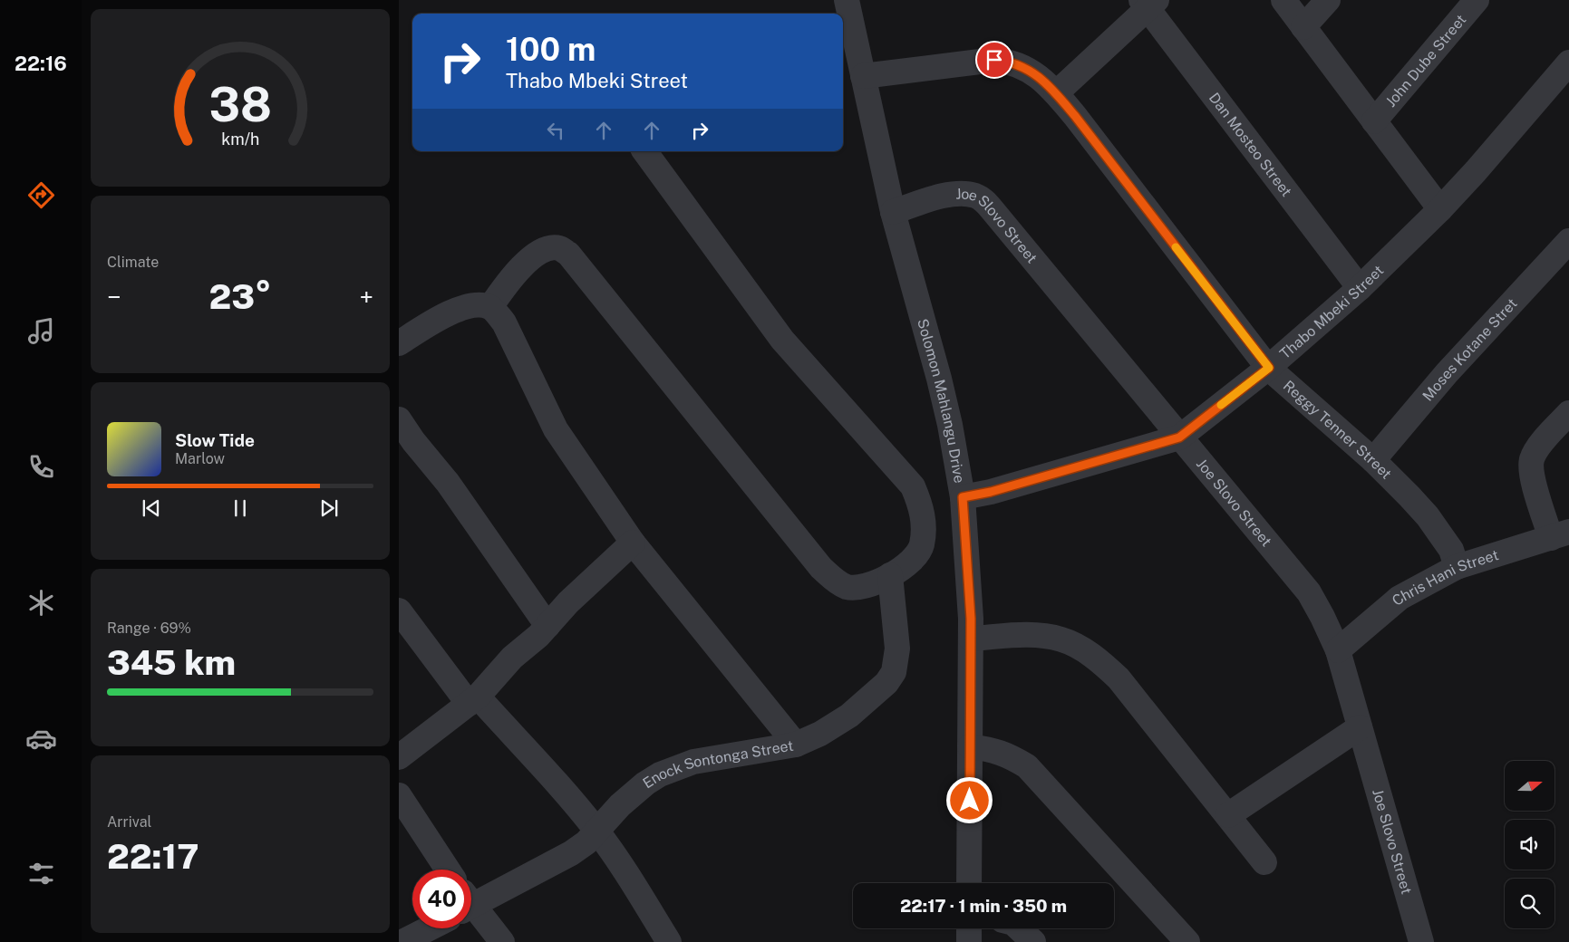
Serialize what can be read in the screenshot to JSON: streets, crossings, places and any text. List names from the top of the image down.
{
  "streets": {
    "street": [
      "John Dube Street",
      "Dan Mosteo Street",
      "Joe Slovo Street",
      "Thabo Mbeki Street",
      "Moses Kotane Stret",
      "Solomon Mahlangu Drive",
      "Reggy Tenner Street",
      "Chris Hani Street",
      "Enock Sontonga Street"
    ]
  },
  "crossings": [
    ["Dan Mosteo Street", "Thabo Mbeki Street"],
    ["Joe Slovo Street", "Thabo Mbeki Street"],
    ["Joe Slovo Street", "Solomon Mahlangu Drive"],
    ["Joe Slovo Street", "Chris Hani Street"],
    ["Thabo Mbeki Street", "Solomon Mahlangu Drive"],
    ["Thabo Mbeki Street", "Reggy Tenner Street"],
    ["Moses Kotane Stret", "Reggy Tenner Street"],
    ["Solomon Mahlangu Drive", "Reggy Tenner Street"],
    ["Reggy Tenner Street", "Chris Hani Street"]
  ],
  "north": "right",
  "page": {
    "tabs": "22:16",
    "turn": ["100 m", "Thabo Mbeki Street"],
    "tile": [
      "Climate",
      ["Range · 69%", "345 km"],
      ["Arrival", "22:17"]
    ],
    "heat": ["−", "23°", "+"],
    "song": ["Slow Tide", "Marlow"],
    "limit": "40",
    "trip": "22:17 · 1 min · 350 m",
    "gauge": ["38", "km/h"]
  }
}
